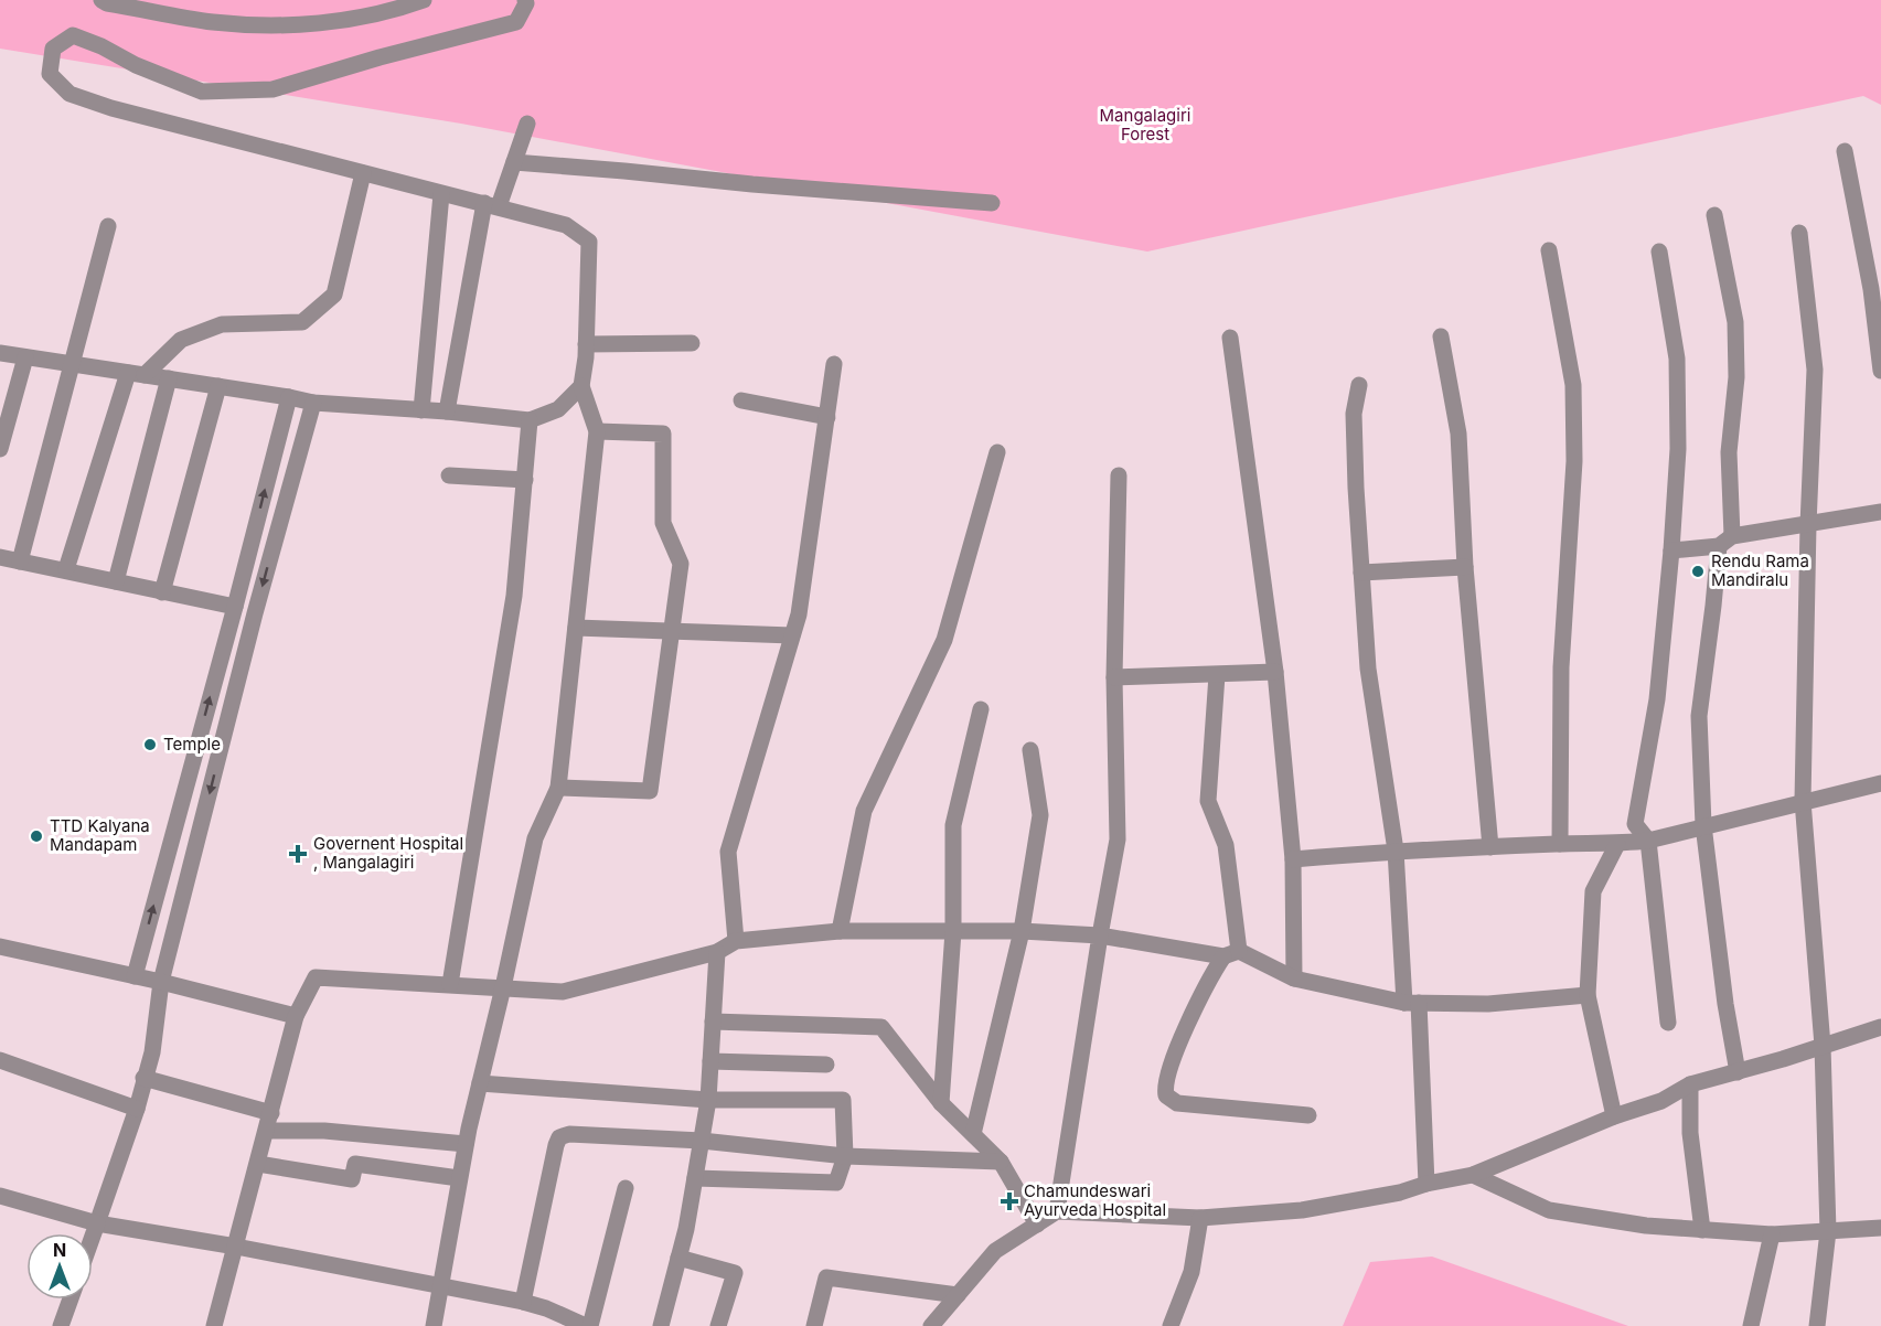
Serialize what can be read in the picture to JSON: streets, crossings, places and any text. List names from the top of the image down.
{
  "parks": ["Mangalagiri Forest"],
  "places": {
    "other": ["Rendu Rama Mandiralu", "Temple", "TTD Kalyana Mandapam"],
    "health": ["Governent Hospital , Mangalagiri", "Chamundeswari Ayurveda Hospital"]
  },
  "north": "top"
}
